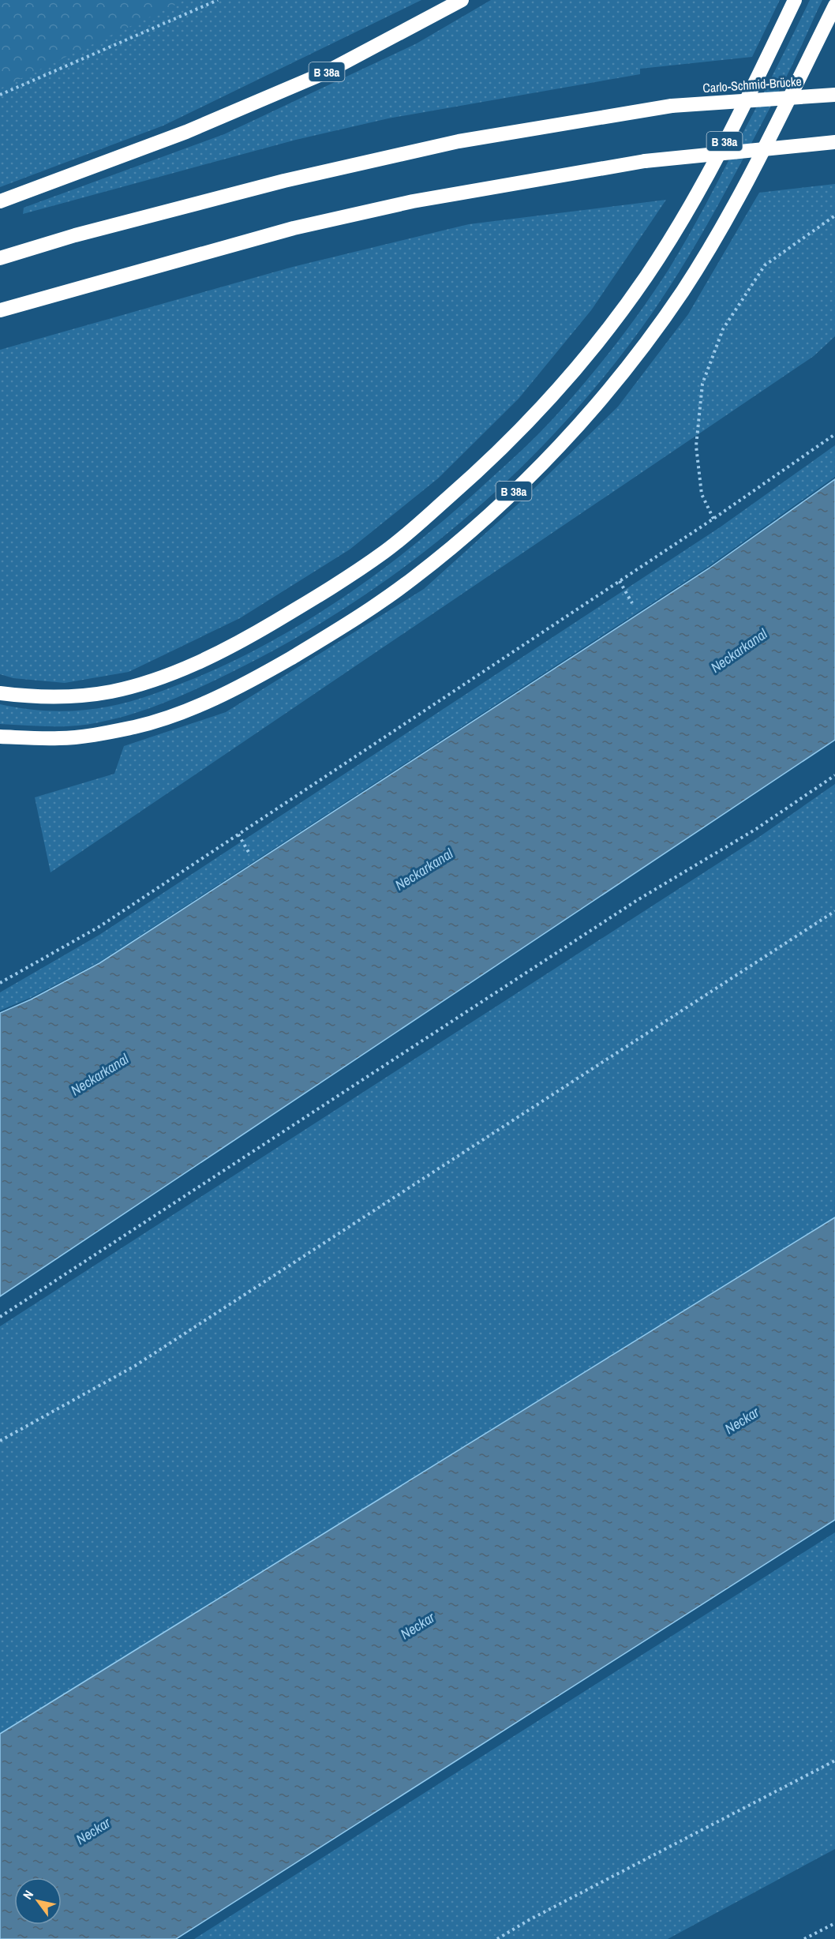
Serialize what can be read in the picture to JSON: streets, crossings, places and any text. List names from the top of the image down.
{
  "streets": {
    "highway": ["B 38a", "Carlo-Schmid-Brücke"]
  },
  "water": ["Neckarkanal", "Neckar"],
  "north": "top left"
}
